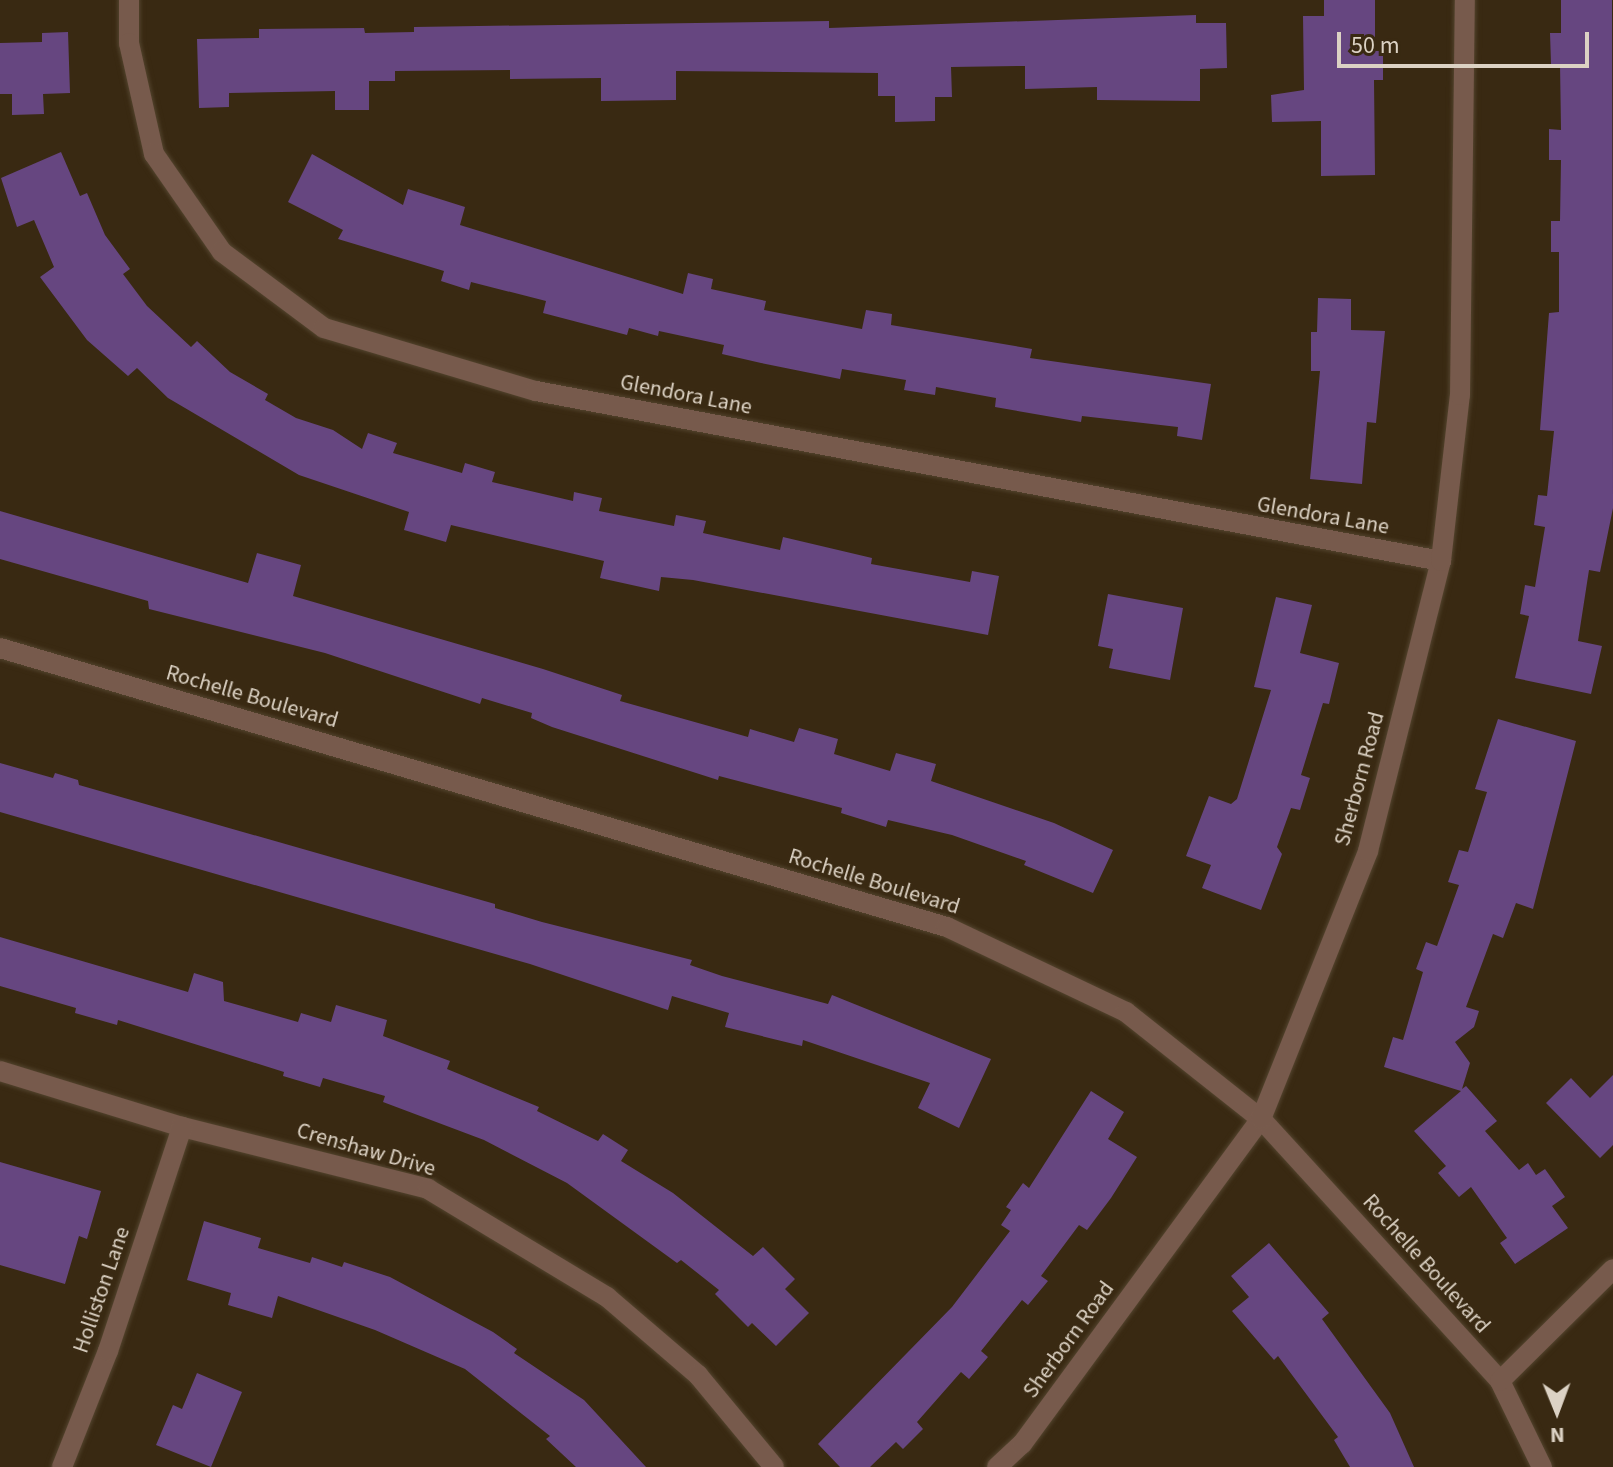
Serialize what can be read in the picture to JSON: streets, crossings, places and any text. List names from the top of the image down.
{
  "streets": {
    "street": [
      "Glendora Lane",
      "Rochelle Boulevard",
      "Sherborn Road",
      "Crenshaw Drive",
      "Holliston Lane"
    ]
  },
  "crossings": [
    ["Glendora Lane", "Sherborn Road"],
    ["Rochelle Boulevard", "Sherborn Road"],
    ["Crenshaw Drive", "Holliston Lane"]
  ],
  "scale_bar": "50 m",
  "north": "bottom"
}
